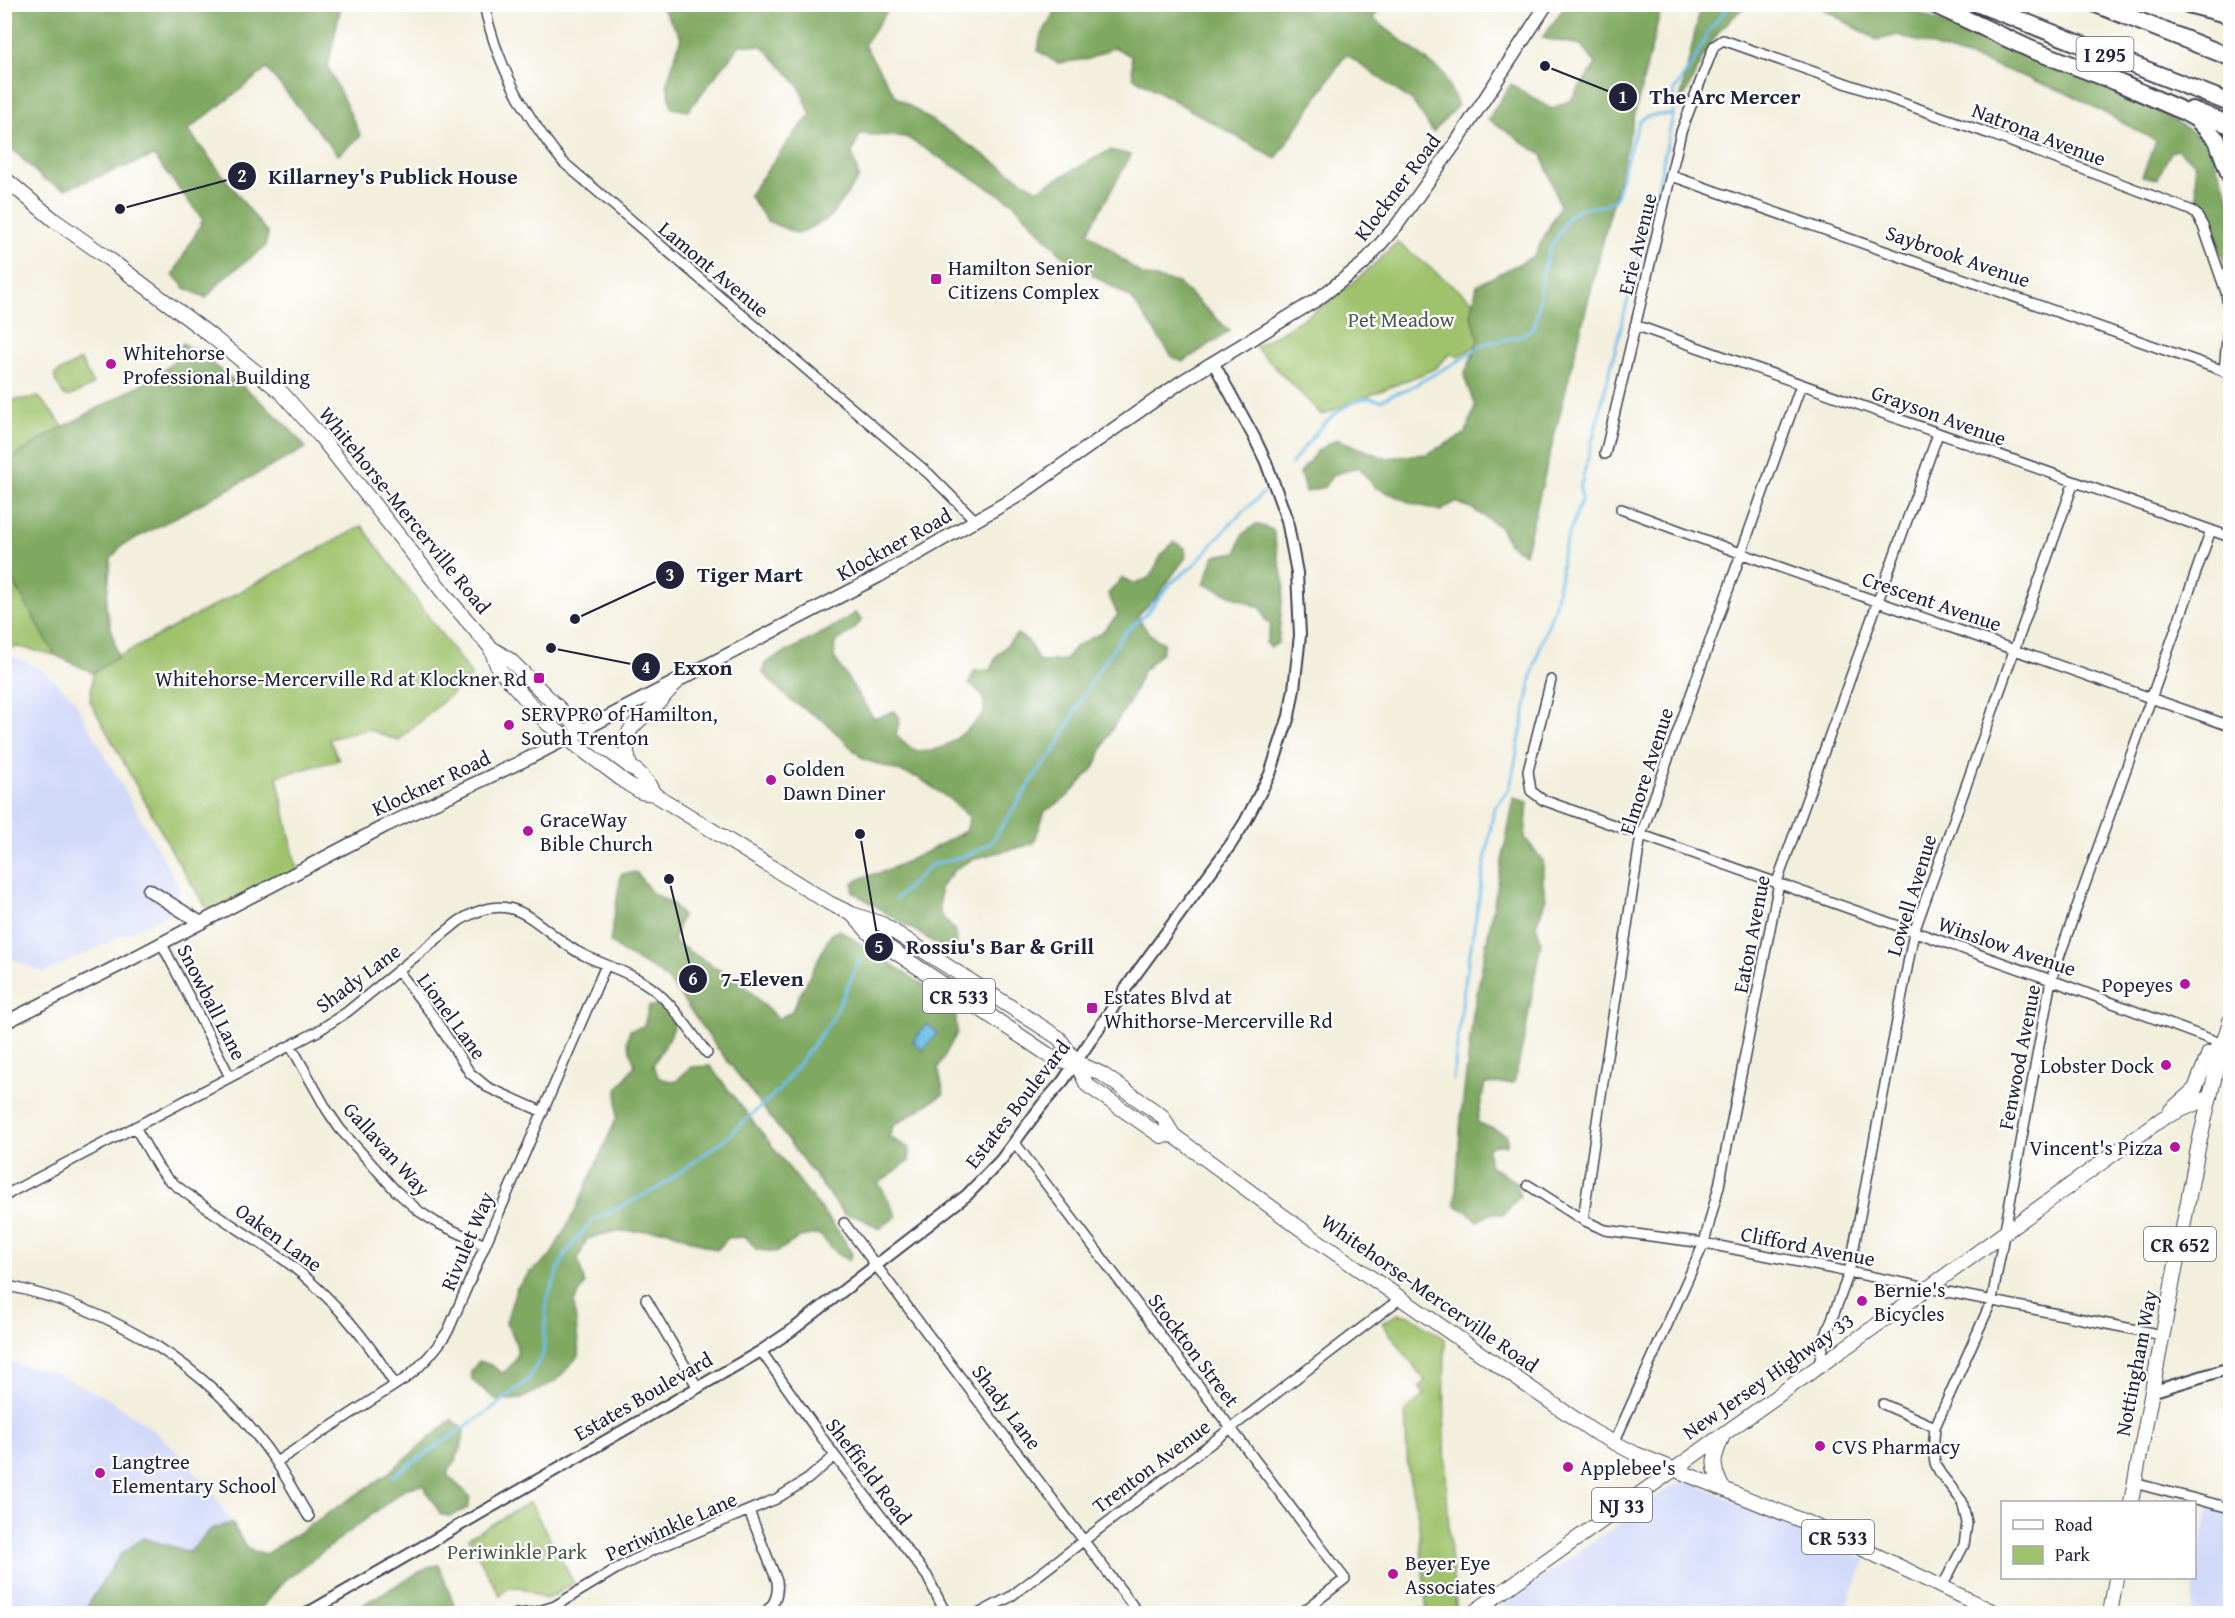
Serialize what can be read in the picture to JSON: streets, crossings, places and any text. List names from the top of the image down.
{
  "streets": {
    "highway": ["I 295"],
    "main road": [
      "Klockner Road",
      "Whitehorse-Mercerville Road",
      "CR 533",
      "CR 652",
      "Nottingham Way",
      "New Jersey Highway 33",
      "NJ 33"
    ],
    "street": [
      "Natrona Avenue",
      "Erie Avenue",
      "Saybrook Avenue",
      "Lamont Avenue",
      "Grayson Avenue",
      "Crescent Avenue",
      "Elmore Avenue",
      "Lowell Avenue",
      "Eaton Avenue",
      "Winslow Avenue",
      "Shady Lane",
      "Snowball Lane",
      "Lionel Lane",
      "Fenwood Avenue",
      "Estates Boulevard",
      "Gallavan Way",
      "Oaken Lane",
      "Rivulet Way",
      "Clifford Avenue",
      "Stockton Street",
      "Trenton Avenue",
      "Sheffield Road",
      "Periwinkle Lane"
    ]
  },
  "crossings": [
    ["Natrona Avenue", "Erie Avenue"],
    ["Natrona Avenue", "Saybrook Avenue"],
    ["Klockner Road", "Lamont Avenue"],
    ["Klockner Road", "Whitehorse-Mercerville Road"],
    ["Klockner Road", "Snowball Lane"],
    ["Klockner Road", "Estates Boulevard"],
    ["Erie Avenue", "Saybrook Avenue"],
    ["Erie Avenue", "Grayson Avenue"],
    ["Grayson Avenue", "Elmore Avenue"],
    ["Grayson Avenue", "Lowell Avenue"],
    ["Grayson Avenue", "Eaton Avenue"],
    ["Grayson Avenue", "Fenwood Avenue"],
    ["Whitehorse-Mercerville Road", "Eaton Avenue"],
    ["Whitehorse-Mercerville Road", "CR 533"],
    ["Whitehorse-Mercerville Road", "Estates Boulevard"],
    ["Whitehorse-Mercerville Road", "New Jersey Highway 33"],
    ["Whitehorse-Mercerville Road", "Trenton Avenue"],
    ["Crescent Avenue", "Elmore Avenue"],
    ["Crescent Avenue", "Lowell Avenue"],
    ["Crescent Avenue", "Eaton Avenue"],
    ["Crescent Avenue", "Fenwood Avenue"],
    ["Elmore Avenue", "Winslow Avenue"],
    ["Elmore Avenue", "Clifford Avenue"],
    ["Lowell Avenue", "Winslow Avenue"],
    ["Lowell Avenue", "Clifford Avenue"],
    ["Lowell Avenue", "New Jersey Highway 33"],
    ["Eaton Avenue", "Winslow Avenue"],
    ["Eaton Avenue", "Clifford Avenue"],
    ["Winslow Avenue", "Fenwood Avenue"],
    ["Winslow Avenue", "Nottingham Way"],
    ["Shady Lane", "Snowball Lane"],
    ["Shady Lane", "Lionel Lane"],
    ["Shady Lane", "Estates Boulevard"],
    ["Shady Lane", "Gallavan Way"],
    ["Shady Lane", "Oaken Lane"],
    ["Shady Lane", "Rivulet Way"],
    ["Shady Lane", "Trenton Avenue"],
    ["CR 533", "Fenwood Avenue"],
    ["CR 533", "New Jersey Highway 33"],
    ["Lionel Lane", "Rivulet Way"],
    ["Fenwood Avenue", "Clifford Avenue"],
    ["Fenwood Avenue", "New Jersey Highway 33"],
    ["Estates Boulevard", "Stockton Street"],
    ["Estates Boulevard", "Sheffield Road"],
    ["Gallavan Way", "Rivulet Way"],
    ["Oaken Lane", "Rivulet Way"],
    ["Clifford Avenue", "Nottingham Way"],
    ["Clifford Avenue", "New Jersey Highway 33"],
    ["Stockton Street", "Trenton Avenue"],
    ["Nottingham Way", "New Jersey Highway 33"],
    ["Sheffield Road", "Periwinkle Lane"]
  ],
  "parks": ["Pet Meadow", "Periwinkle Park"],
  "places": {
    "other": [
      "The Arc Mercer",
      "Killarney's Publick House",
      "Whitehorse Professional Building",
      "Tiger Mart",
      "Exxon",
      "SERVPRO of Hamilton, South Trenton",
      "Golden Dawn Diner",
      "GraceWay Bible Church",
      "Rossiu's Bar & Grill",
      "7-Eleven",
      "Popeyes",
      "Lobster Dock",
      "Vincent's Pizza",
      "Bernie's Bicycles",
      "CVS Pharmacy",
      "Applebee's",
      "Langtree Elementary School",
      "Beyer Eye Associates"
    ],
    "transit": ["Hamilton Senior Citizens Complex", "Whitehorse-Mercerville Rd at Klockner Rd", "Estates Blvd at Whithorse-Mercerville Rd"]
  },
  "legend": ["Road", "Park"]
}
